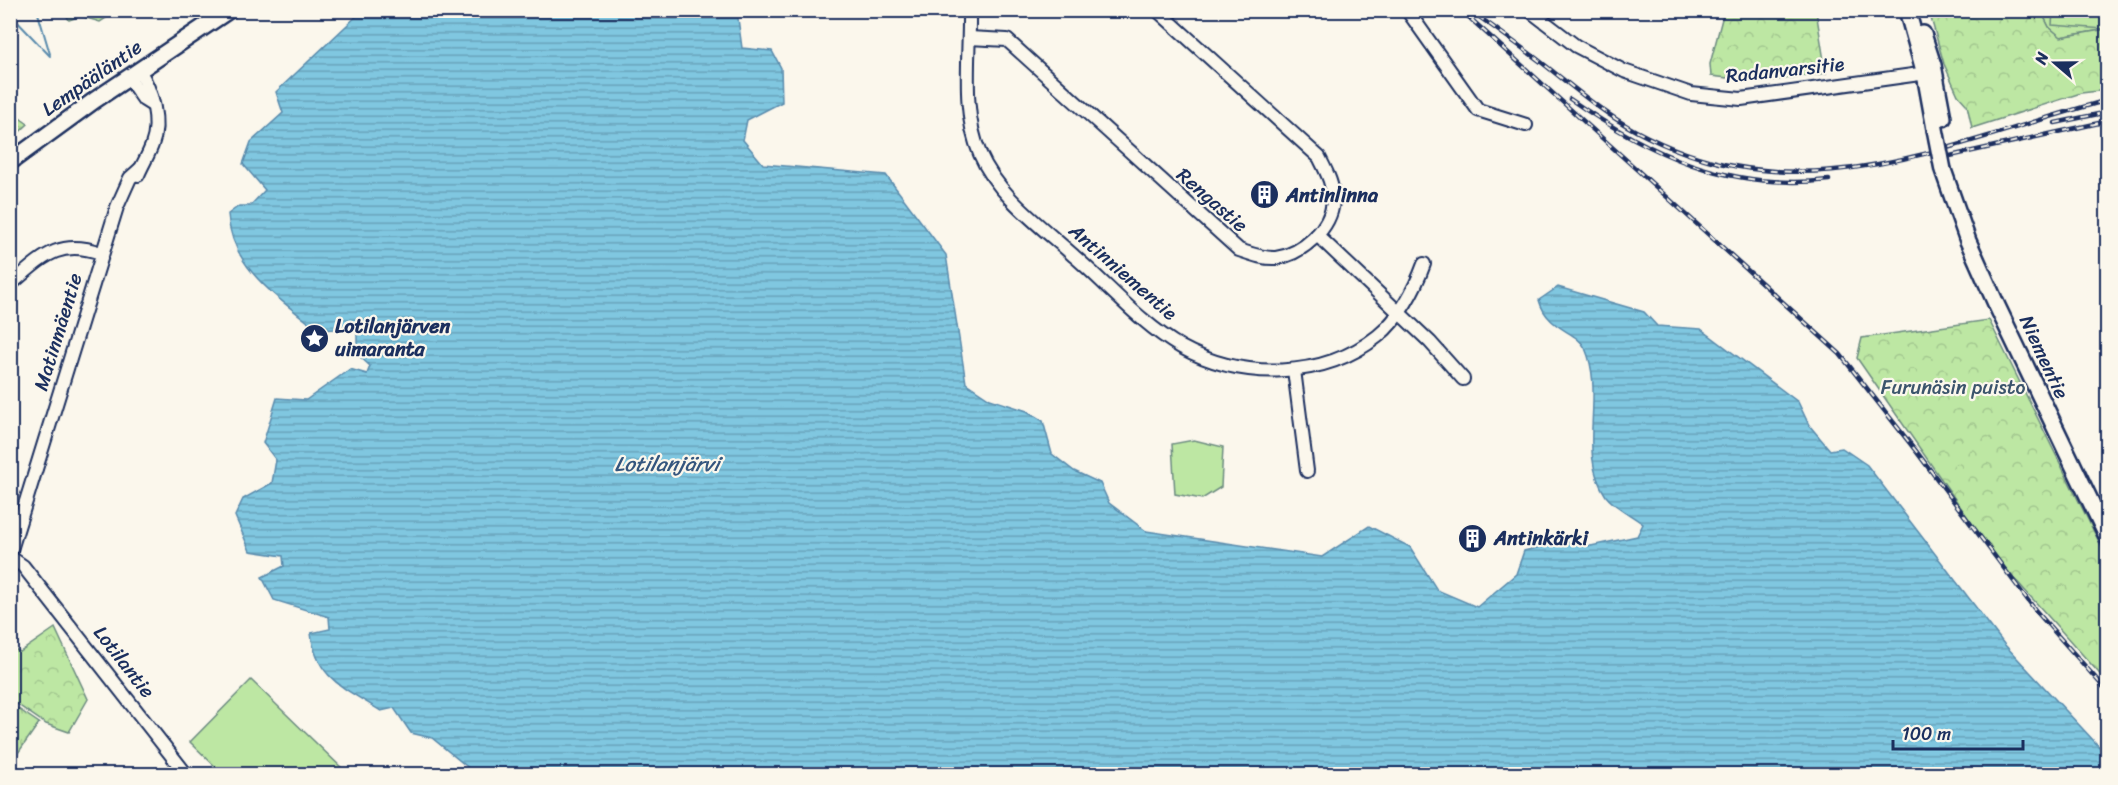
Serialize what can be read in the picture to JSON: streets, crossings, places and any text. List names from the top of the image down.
{
  "streets": {
    "main road": ["Lempääläntie", "Niementie"],
    "street": [
      "Radanvarsitie",
      "Rengastie",
      "Antinniementie",
      "Matinmäentie",
      "Lotilantie"
    ]
  },
  "crossings": [
    ["Radanvarsitie", "Niementie"],
    ["Lempääläntie", "Matinmäentie"],
    ["Rengastie", "Antinniementie"],
    ["Matinmäentie", "Lotilantie"]
  ],
  "water": ["Lotilanjärvi"],
  "parks": ["Furunäsin puisto"],
  "places": {
    "building": ["Antinlinna", "Antinkärki"],
    "place": ["Lotilanjärven uimaranta"]
  },
  "scale_bar": "100 m",
  "north": "left"
}
